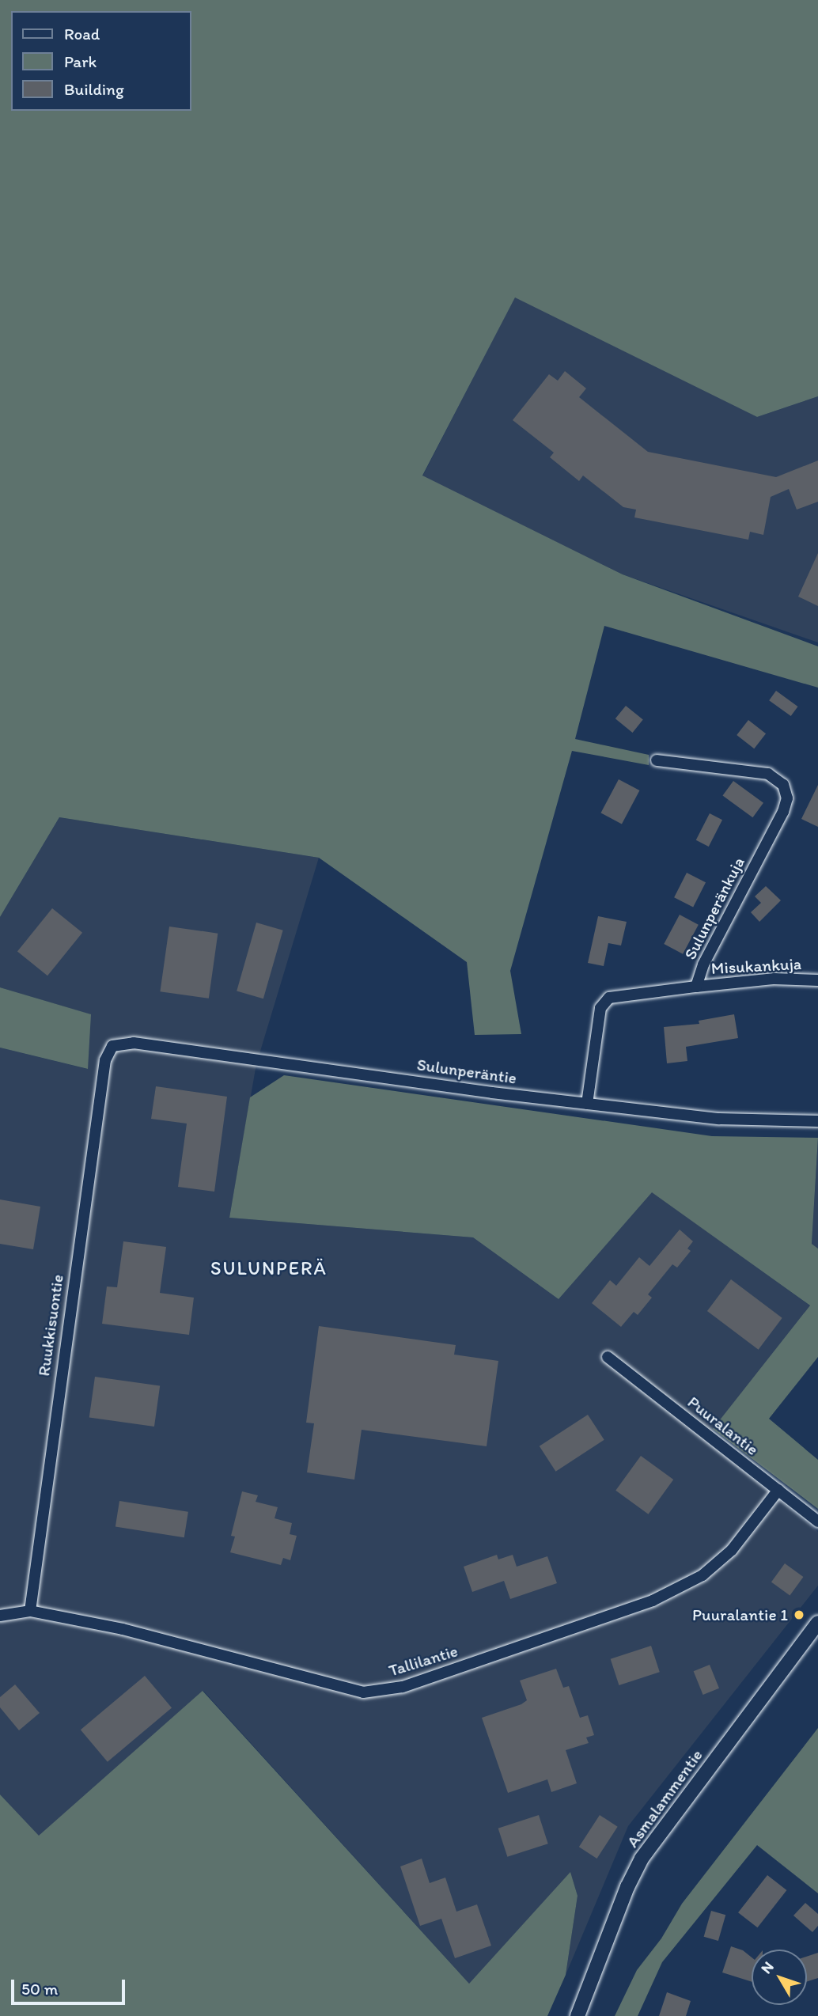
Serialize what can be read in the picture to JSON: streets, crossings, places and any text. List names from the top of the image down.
{
  "streets": {
    "street": [
      "Sulunperänkuja",
      "Misukankuja",
      "Sulunperäntie",
      "Ruukkisuontie",
      "Puuralantie",
      "Tallilantie",
      "Asmalammentie"
    ]
  },
  "crossings": [
    ["Sulunperänkuja", "Misukankuja"],
    ["Sulunperänkuja", "Sulunperäntie"],
    ["Sulunperäntie", "Ruukkisuontie"],
    ["Ruukkisuontie", "Tallilantie"],
    ["Puuralantie", "Tallilantie"]
  ],
  "districts": ["SULUNPERÄ"],
  "places": ["Puuralantie 1"],
  "legend": ["Road", "Park", "Building"],
  "scale_bar": "50 m",
  "north": "top left"
}
